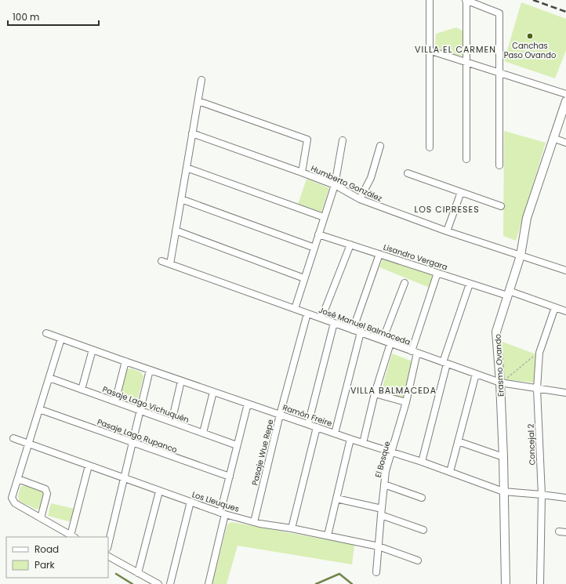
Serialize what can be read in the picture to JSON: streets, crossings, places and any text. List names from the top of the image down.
{
  "streets": {
    "street": [
      "Humberto González",
      "Lisandro Vergara",
      "José Manuel Balmaceda",
      "Erasmo Ovando",
      "Pasaje Lago Vichuquén",
      "Ramón Freire",
      "Pasaje Lago Rupanco",
      "Concejal 2",
      "Pasaje Wue Repe",
      "El Bosque",
      "Los Lleuques"
    ]
  },
  "crossings": [
    ["Humberto González", "Erasmo Ovando"],
    ["Lisandro Vergara", "Erasmo Ovando"],
    ["Lisandro Vergara", "Concejal 2"],
    ["Lisandro Vergara", "El Bosque"],
    ["José Manuel Balmaceda", "Erasmo Ovando"],
    ["José Manuel Balmaceda", "Concejal 2"],
    ["José Manuel Balmaceda", "Pasaje Wue Repe"],
    ["José Manuel Balmaceda", "El Bosque"],
    ["Erasmo Ovando", "Ramón Freire"],
    ["Ramón Freire", "Concejal 2"],
    ["Ramón Freire", "Pasaje Wue Repe"],
    ["Ramón Freire", "El Bosque"],
    ["Pasaje Wue Repe", "Los Lleuques"],
    ["El Bosque", "Los Lleuques"]
  ],
  "districts": ["VILLA EL CARMEN", "LOS CIPRESES", "VILLA BALMACEDA"],
  "places": ["Canchas Paso Ovando"],
  "legend": ["Road", "Park"],
  "scale_bar": "100 m"
}
